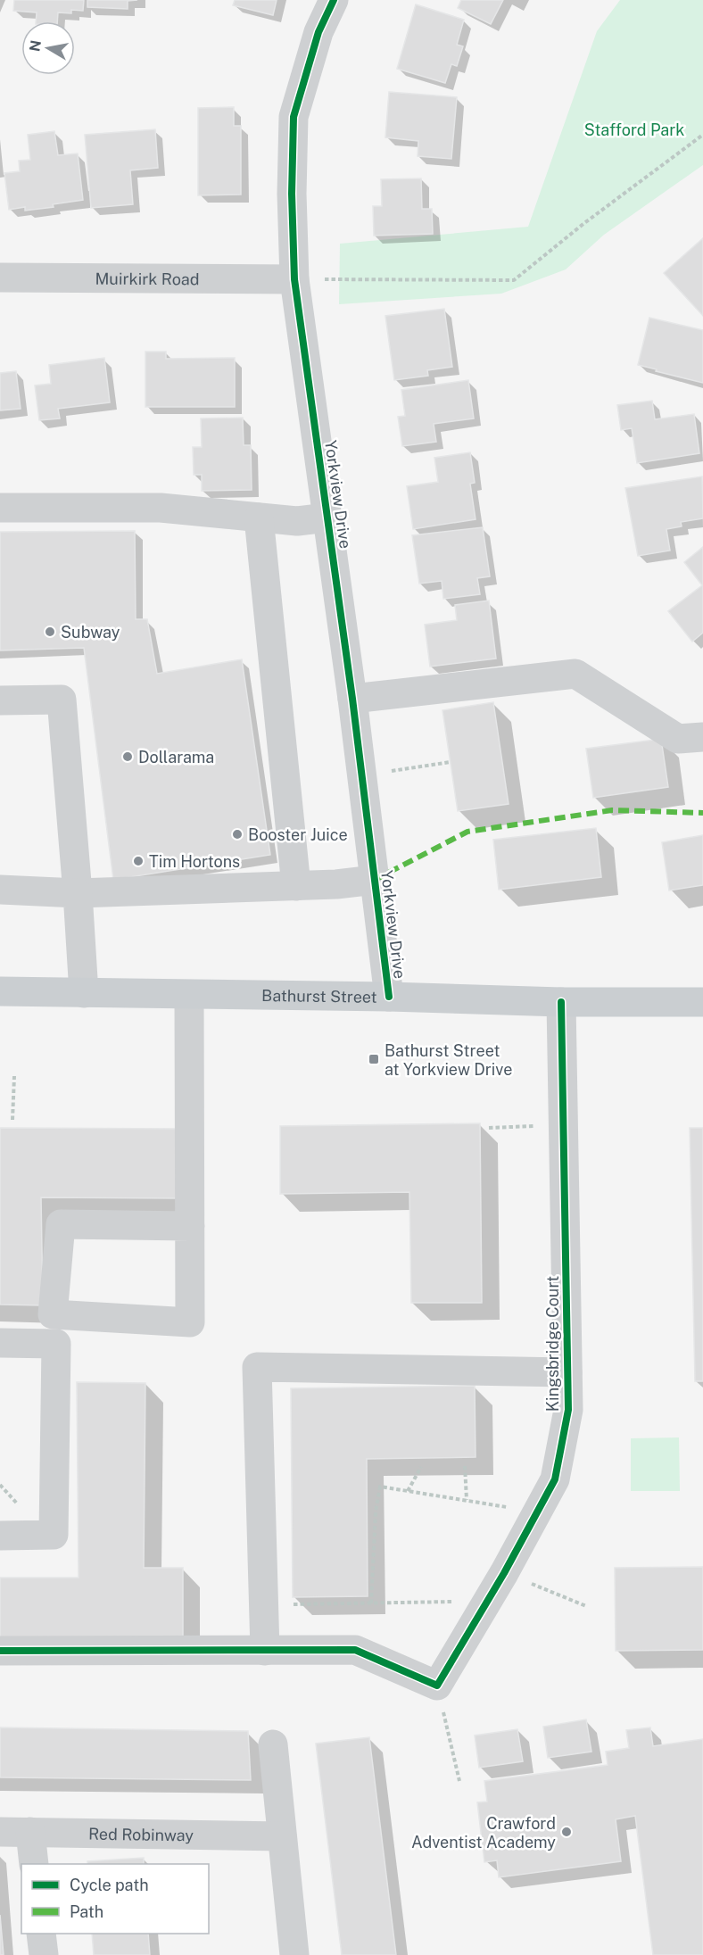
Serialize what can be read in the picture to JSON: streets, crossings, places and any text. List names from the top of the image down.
{
  "streets": {
    "main road": ["Bathurst Street"],
    "street": [
      "Muirkirk Road",
      "Yorkview Drive",
      "Kingsbridge Court",
      "Red Robinway"
    ]
  },
  "crossings": [
    ["Muirkirk Road", "Yorkview Drive"],
    ["Yorkview Drive", "Bathurst Street"],
    ["Bathurst Street", "Kingsbridge Court"]
  ],
  "parks": ["Stafford Park"],
  "places": {
    "other": [
      "Subway",
      "Dollarama",
      "Booster Juice",
      "Tim Hortons",
      "Crawford Adventist Academy"
    ],
    "transit": ["Bathurst Street at Yorkview Drive"]
  },
  "legend": ["Cycle path", "Path"],
  "north": "left"
}
